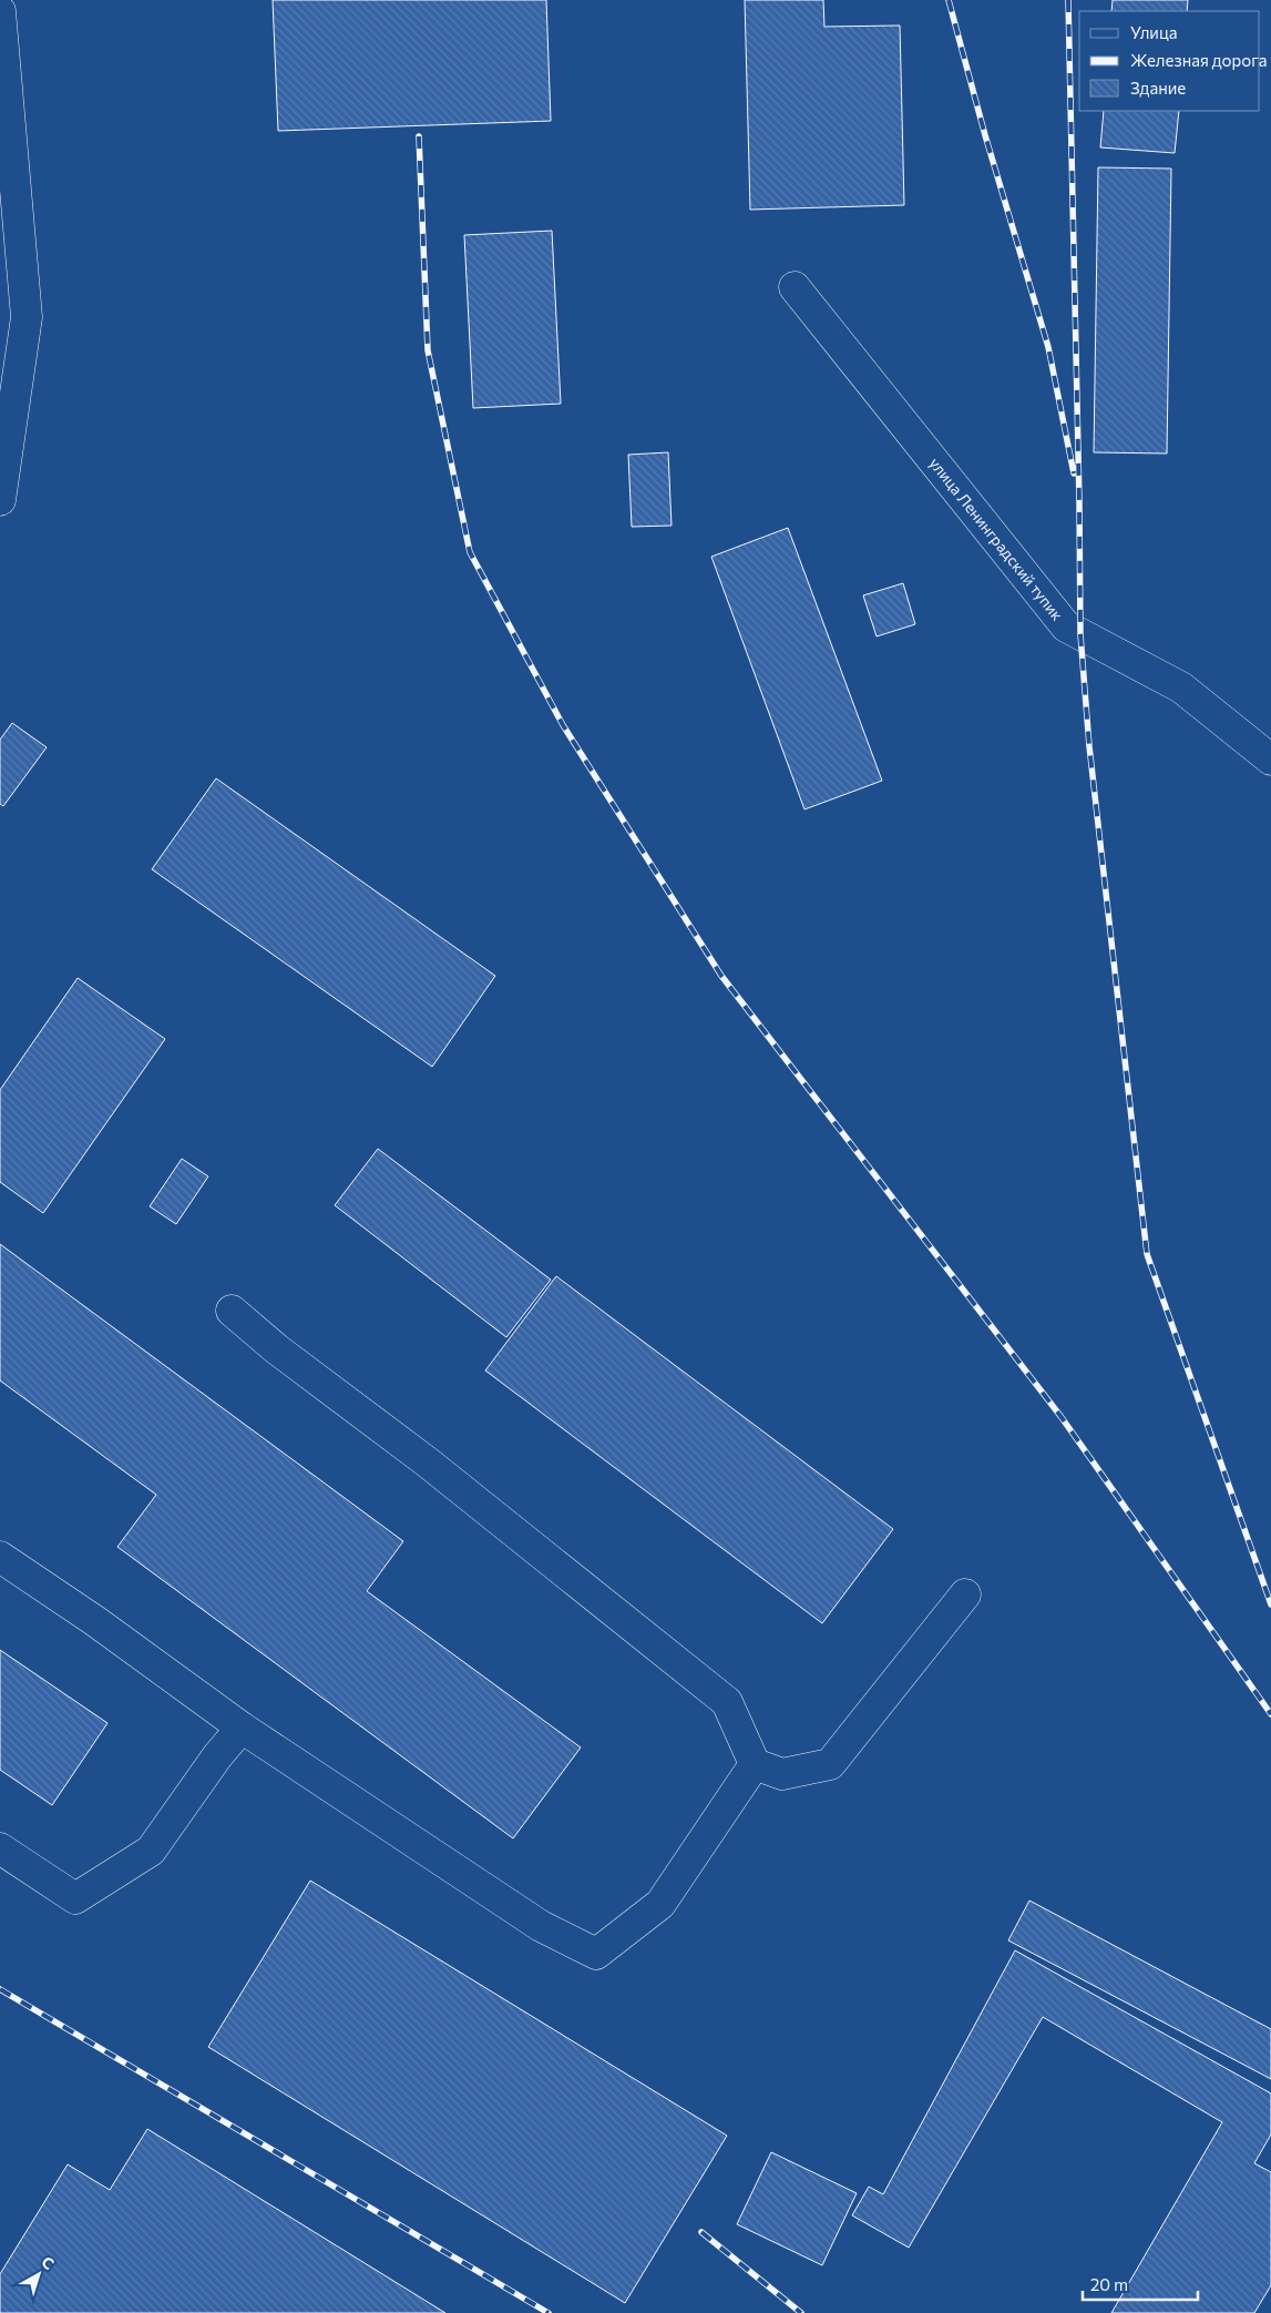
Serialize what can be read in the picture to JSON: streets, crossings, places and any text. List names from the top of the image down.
{
  "streets": {
    "street": ["улица Ленинградский тупик"]
  },
  "legend": ["Улица", "Железная дорога", "Здание"],
  "scale_bar": "20 m",
  "north": "top right"
}
